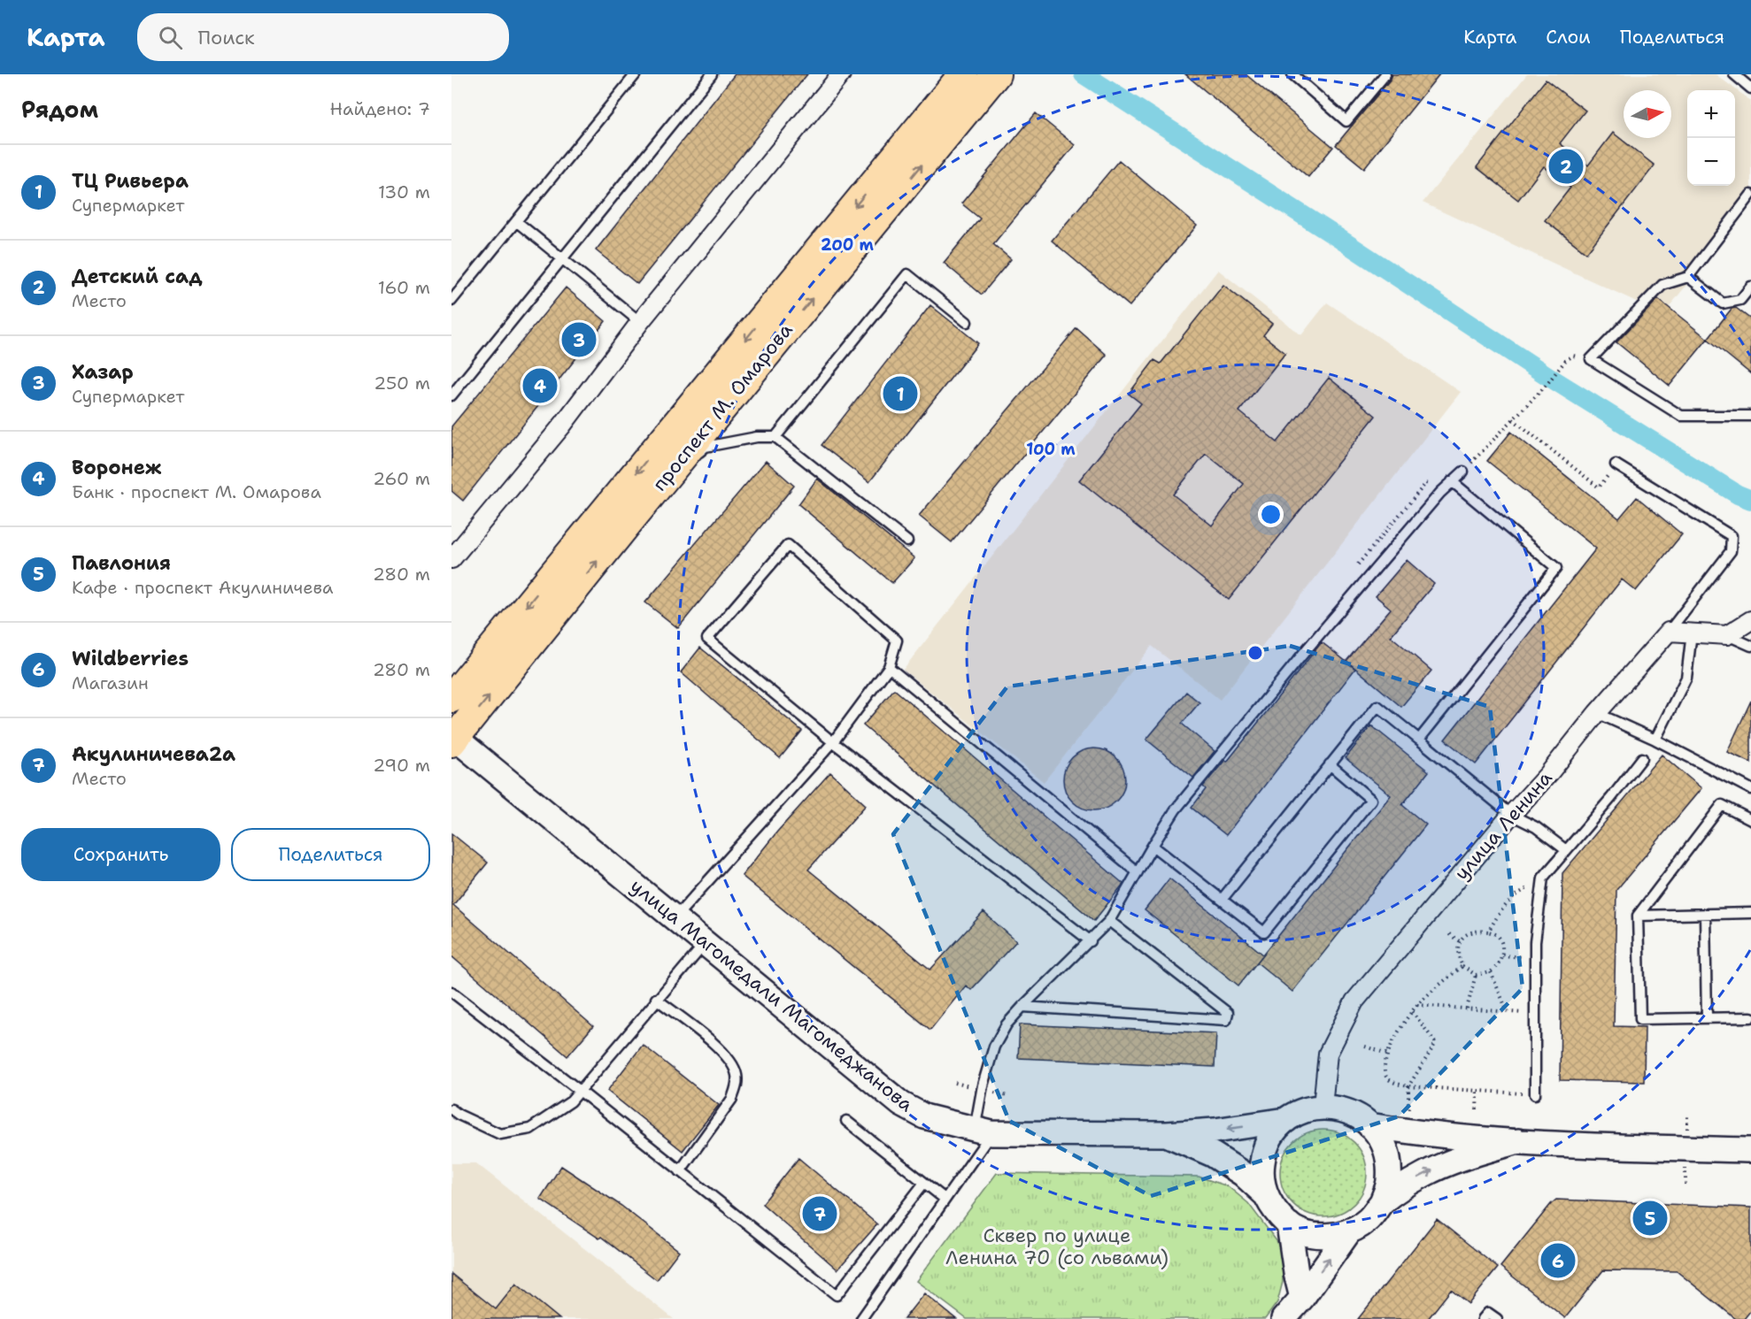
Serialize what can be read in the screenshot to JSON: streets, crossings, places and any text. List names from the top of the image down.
{
  "streets": {
    "main road": ["проспект М. Омарова", "улица Магомедали Магомеджанова"],
    "street": ["улица Ленина"]
  },
  "crossings": [
    ["проспект М. Омарова", "улица Магомедали Магомеджанова"],
    ["улица Ленина", "улица Магомедали Магомеджанова"]
  ],
  "parks": ["Сквер по улице Ленина 70 (со львами)"],
  "north": "right",
  "page": {
    "header": "Карта",
    "search": "Поиск",
    "nav": ["Карта", "Слои", "Поделиться"],
    "heading": ["Рядом", "Найдено: 7"],
    "map_buttons": ["+", "−"],
    "list": [
      {
        "mark": "1",
        "name": "ТЦ Ривьера",
        "note": "Супермаркет",
        "value": "130 m"
      },
      {
        "mark": "2",
        "name": "Детский сад",
        "note": "Место",
        "value": "160 m"
      },
      {
        "mark": "3",
        "name": "Хазар",
        "note": "Супермаркет",
        "value": "250 m"
      },
      {
        "mark": "4",
        "name": "Воронеж",
        "note": "Банк · проспект М. Омарова",
        "value": "260 m"
      },
      {
        "mark": "5",
        "name": "Павлония",
        "note": "Кафе · проспект Акулиничева",
        "value": "280 m"
      },
      {
        "mark": "6",
        "name": "Wildberries",
        "note": "Магазин",
        "value": "280 m"
      },
      {
        "mark": "7",
        "name": "Акулиничева2а",
        "note": "Место",
        "value": "290 m"
      }
    ],
    "pins": [
      "2",
      "3",
      "4",
      "1",
      "7",
      "5",
      "6"
    ],
    "buttons": ["Сохранить", "Поделиться"]
  },
  "rings": ["200 m", "100 m"]
}
